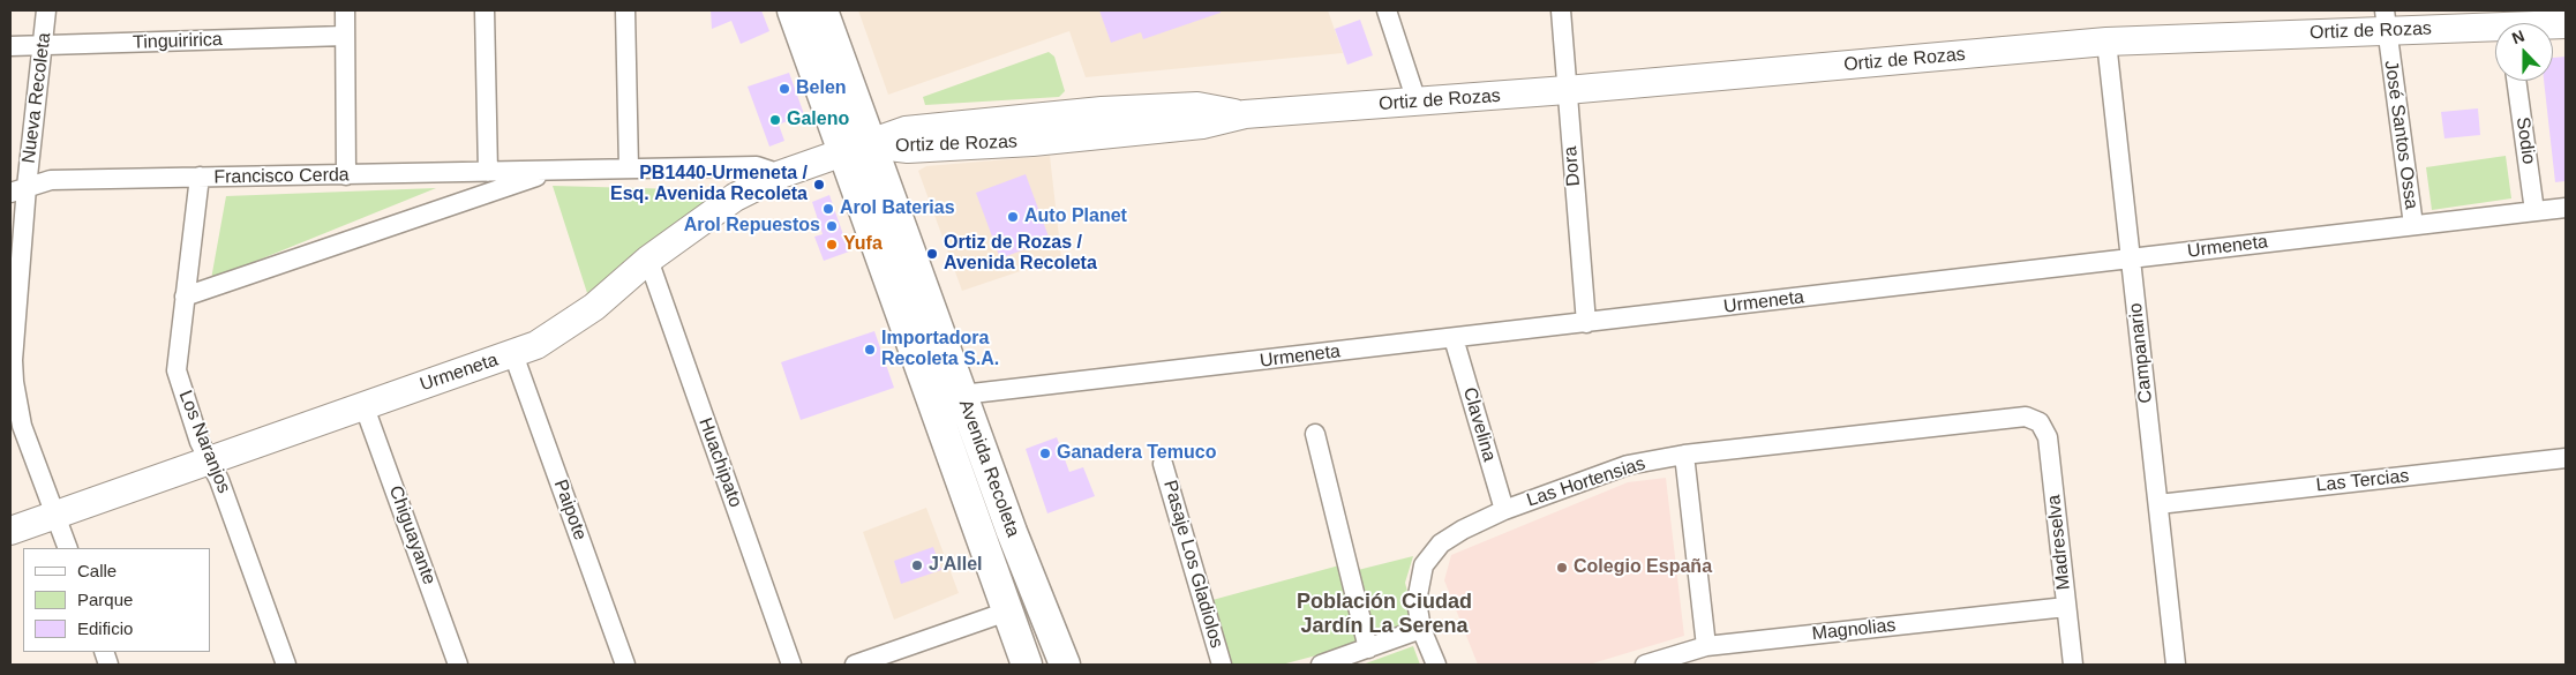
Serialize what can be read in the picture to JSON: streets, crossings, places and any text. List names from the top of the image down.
{
  "streets": {
    "main road": ["Avenida Recoleta"],
    "street": [
      "Ortiz de Rozas",
      "Tinguiririca",
      "Nueva Recoleta",
      "José Santos Ossa",
      "Sodio",
      "Dora",
      "Francisco Cerda",
      "Urmeneta",
      "Campanario",
      "Clavelina",
      "Los Naranjos",
      "Huachipato",
      "Las Tercias",
      "Las Hortensias",
      "Paipote",
      "Chiguayante",
      "Madreselva",
      "Pasaje Los Gladiolos",
      "Magnolias"
    ]
  },
  "crossings": [
    ["Ortiz de Rozas", "José Santos Ossa"],
    ["Ortiz de Rozas", "Dora"],
    ["Ortiz de Rozas", "Urmeneta"],
    ["Ortiz de Rozas", "Campanario"],
    ["Ortiz de Rozas", "Avenida Recoleta"],
    ["Tinguiririca", "Nueva Recoleta"],
    ["Nueva Recoleta", "Francisco Cerda"],
    ["Nueva Recoleta", "Urmeneta"],
    ["José Santos Ossa", "Urmeneta"],
    ["Sodio", "Urmeneta"],
    ["Dora", "Urmeneta"],
    ["Francisco Cerda", "Urmeneta"],
    ["Francisco Cerda", "Los Naranjos"],
    ["Urmeneta", "Campanario"],
    ["Urmeneta", "Clavelina"],
    ["Urmeneta", "Los Naranjos"],
    ["Urmeneta", "Huachipato"],
    ["Urmeneta", "Avenida Recoleta"],
    ["Urmeneta", "Paipote"],
    ["Urmeneta", "Chiguayante"],
    ["Campanario", "Las Tercias"],
    ["Clavelina", "Las Hortensias"],
    ["Las Hortensias", "Madreselva"],
    ["Madreselva", "Magnolias"]
  ],
  "districts": ["Población Ciudad Jardín La Serena"],
  "places": [
    "Belen",
    "Galeno",
    "PB1440-Urmeneta / Esq. Avenida Recoleta",
    "Arol Baterias",
    "Auto Planet",
    "Arol Repuestos",
    "Yufa",
    "Ortiz de Rozas / Avenida Recoleta",
    "Importadora Recoleta S.A.",
    "Ganadera Temuco",
    "J'Allel",
    "Colegio España"
  ],
  "legend": ["Calle", "Parque", "Edificio"],
  "north": "top"
}
